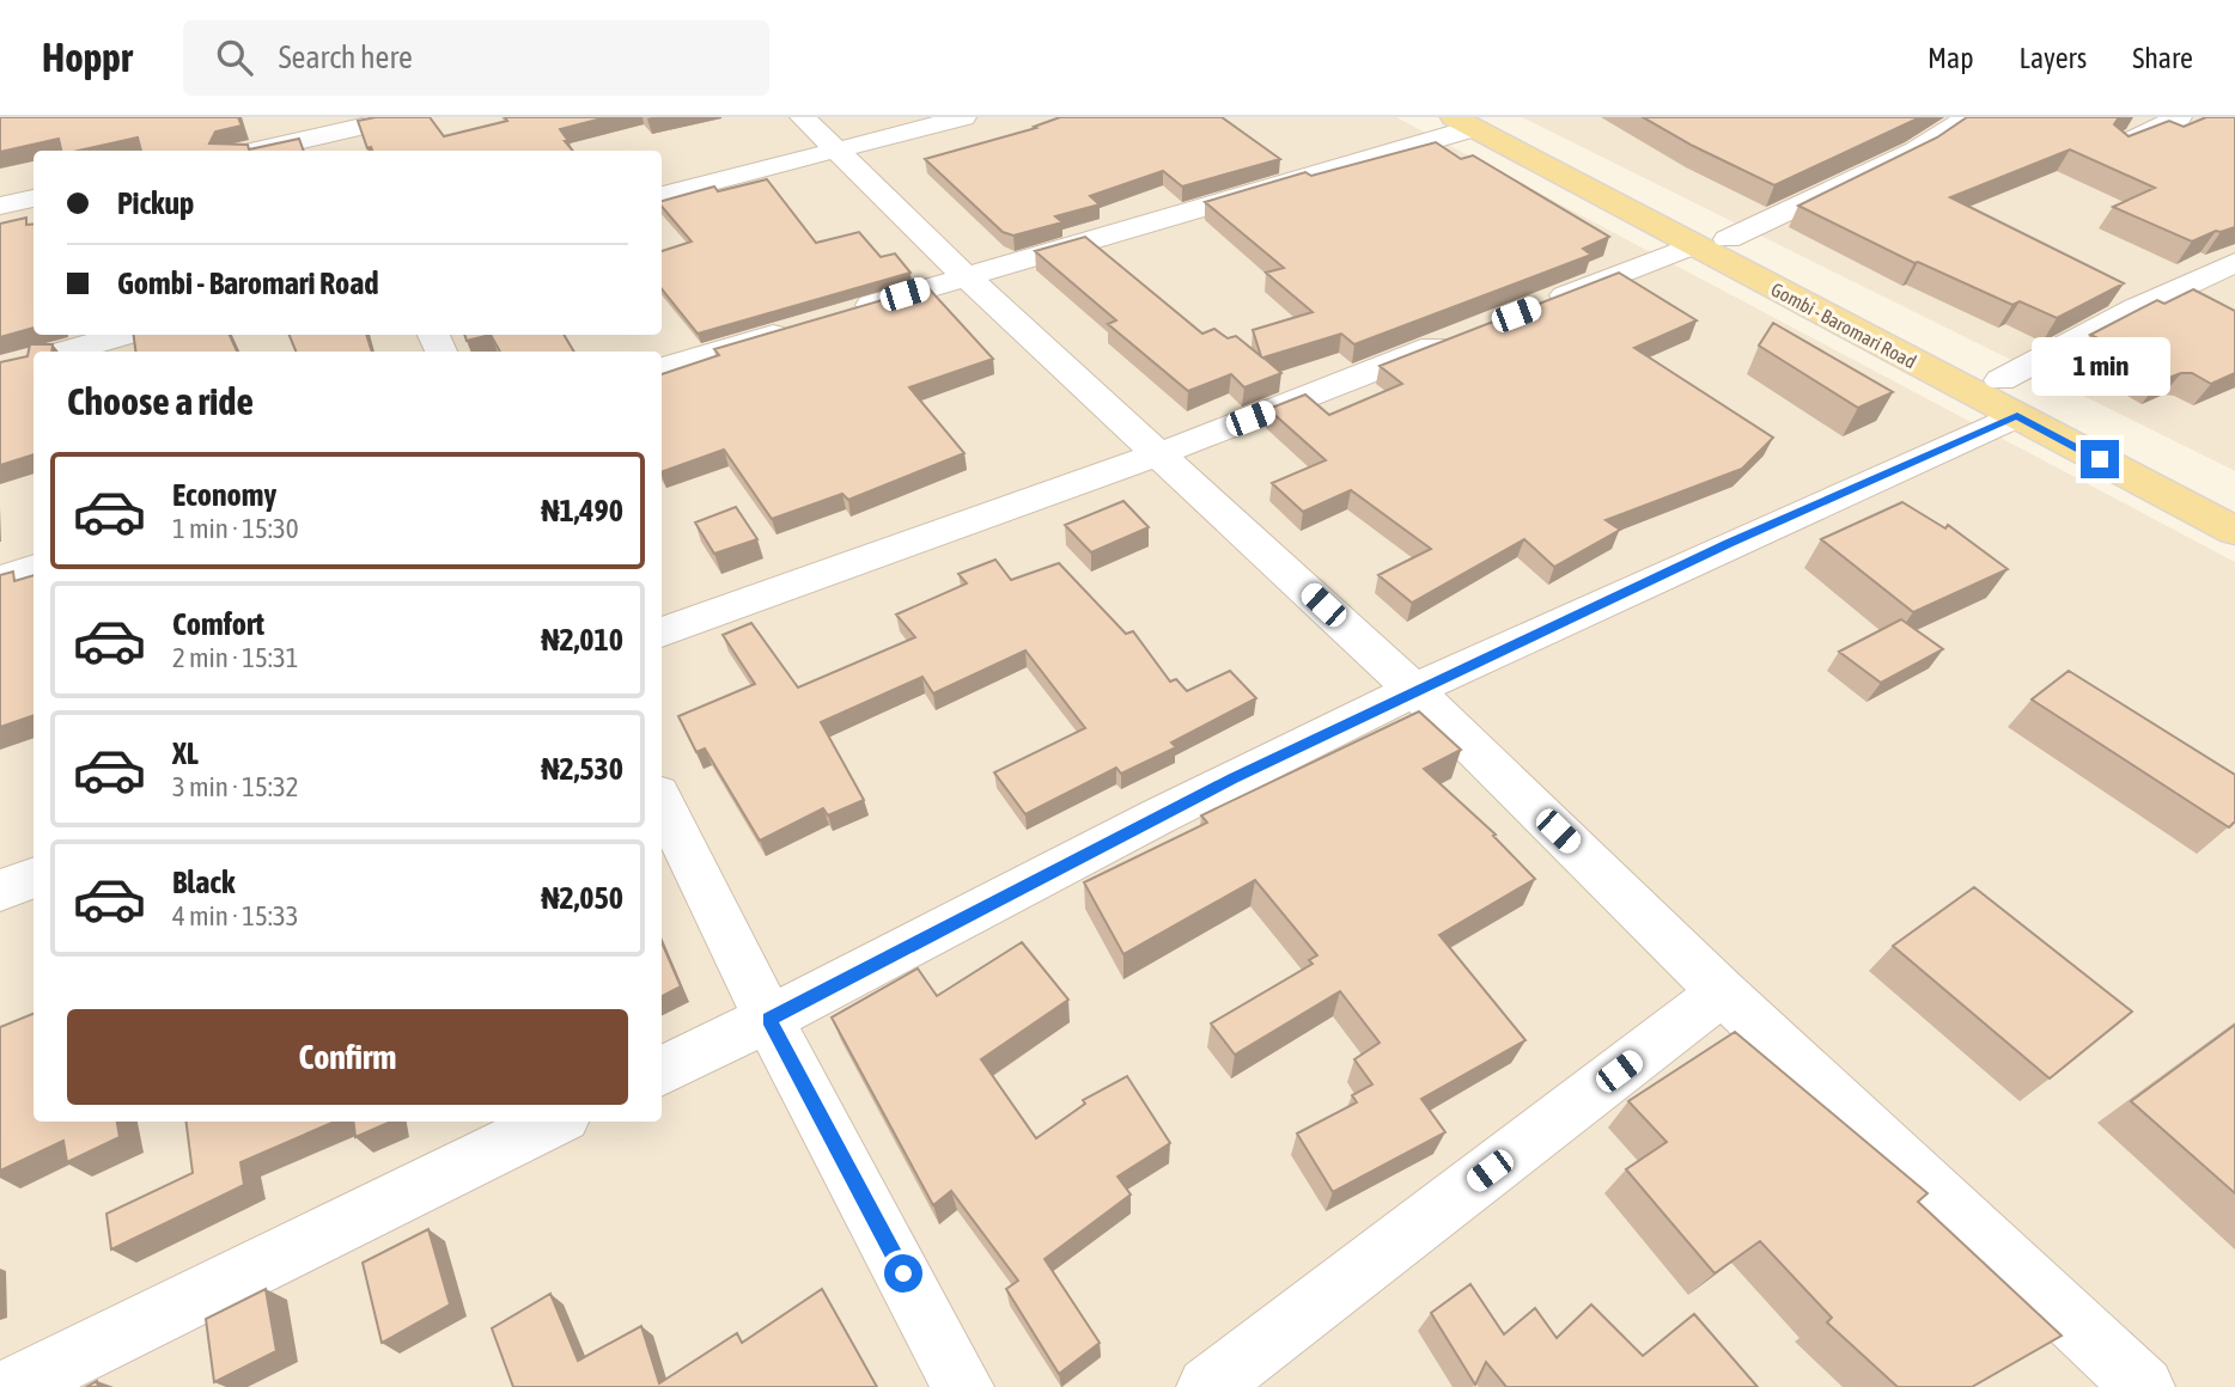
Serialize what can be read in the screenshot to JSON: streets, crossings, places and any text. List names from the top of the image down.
{
  "streets": {
    "main road": ["Gombi - Baromari Road"]
  },
  "page": {
    "header": "Hoppr",
    "search": "Search here",
    "nav": ["Map", "Layers", "Share"],
    "banner": ["Pickup", "Gombi - Baromari Road"],
    "bubble": "1 min",
    "heading": "Choose a ride",
    "list": [
      {
        "name": "Economy",
        "note": "1 min · 15:30",
        "value": "₦1,490"
      },
      {
        "name": "Comfort",
        "note": "2 min · 15:31",
        "value": "₦2,010"
      },
      {
        "name": "XL",
        "note": "3 min · 15:32",
        "value": "₦2,530"
      },
      {
        "name": "Black",
        "note": "4 min · 15:33",
        "value": "₦2,050"
      }
    ],
    "buttons": "Confirm"
  }
}
